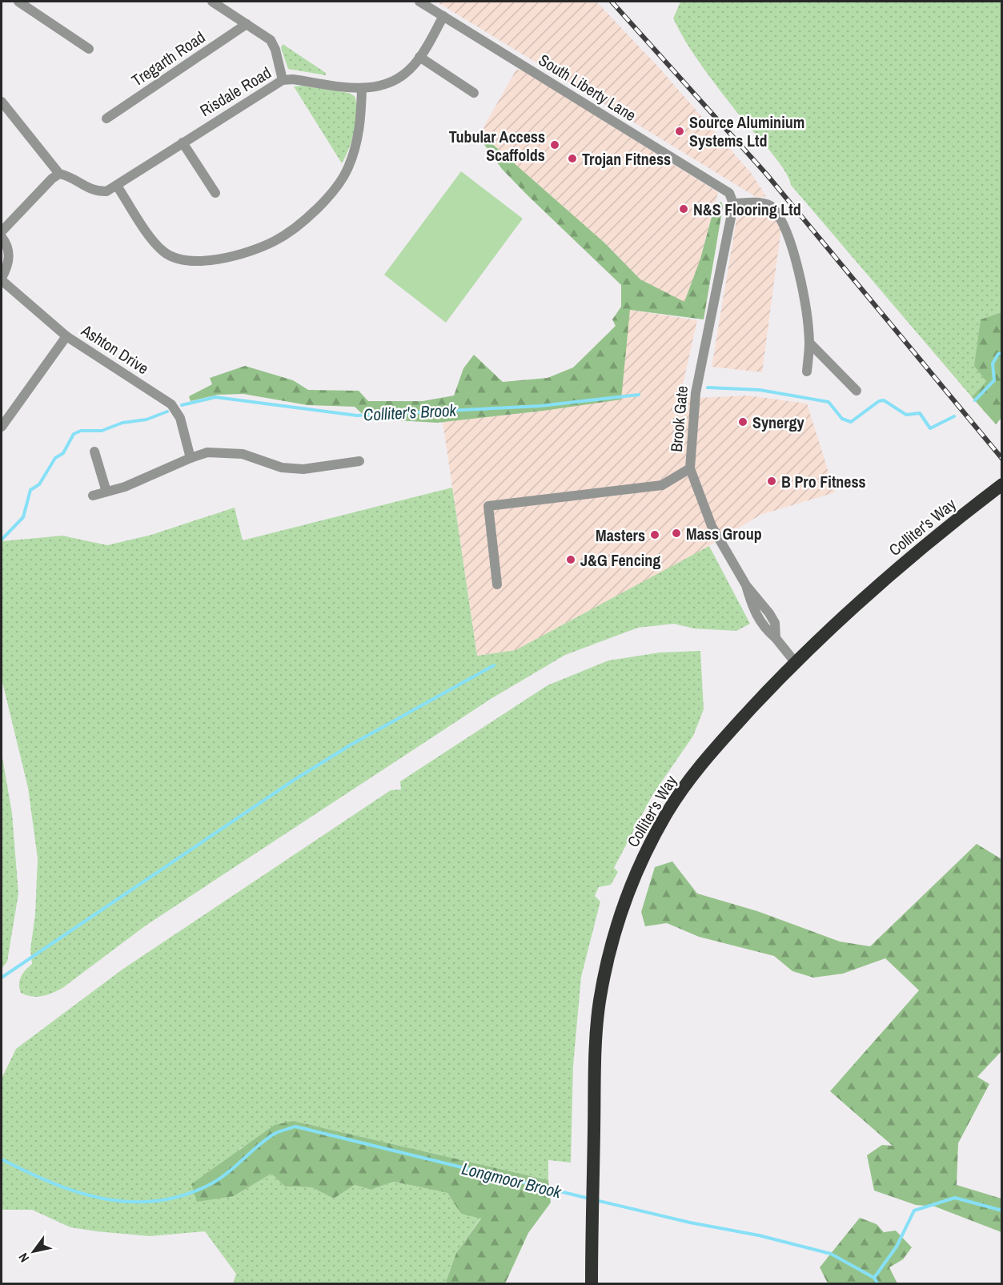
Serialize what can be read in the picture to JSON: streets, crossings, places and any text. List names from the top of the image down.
{
  "streets": {
    "highway": ["Colliter's Way"],
    "street": [
      "Tregarth Road",
      "South Liberty Lane",
      "Risdale Road",
      "Ashton Drive",
      "Brook Gate"
    ]
  },
  "crossings": [
    ["South Liberty Lane", "Risdale Road"],
    ["South Liberty Lane", "Brook Gate"]
  ],
  "water": ["Colliter's Brook", "Longmoor Brook"],
  "places": [
    "Source Aluminium Systems Ltd",
    "Tubular Access Scaffolds",
    "Trojan Fitness",
    "N&S Flooring Ltd",
    "Synergy",
    "B Pro Fitness",
    "Mass Group",
    "Masters",
    "J&G Fencing"
  ],
  "north": "bottom left"
}
